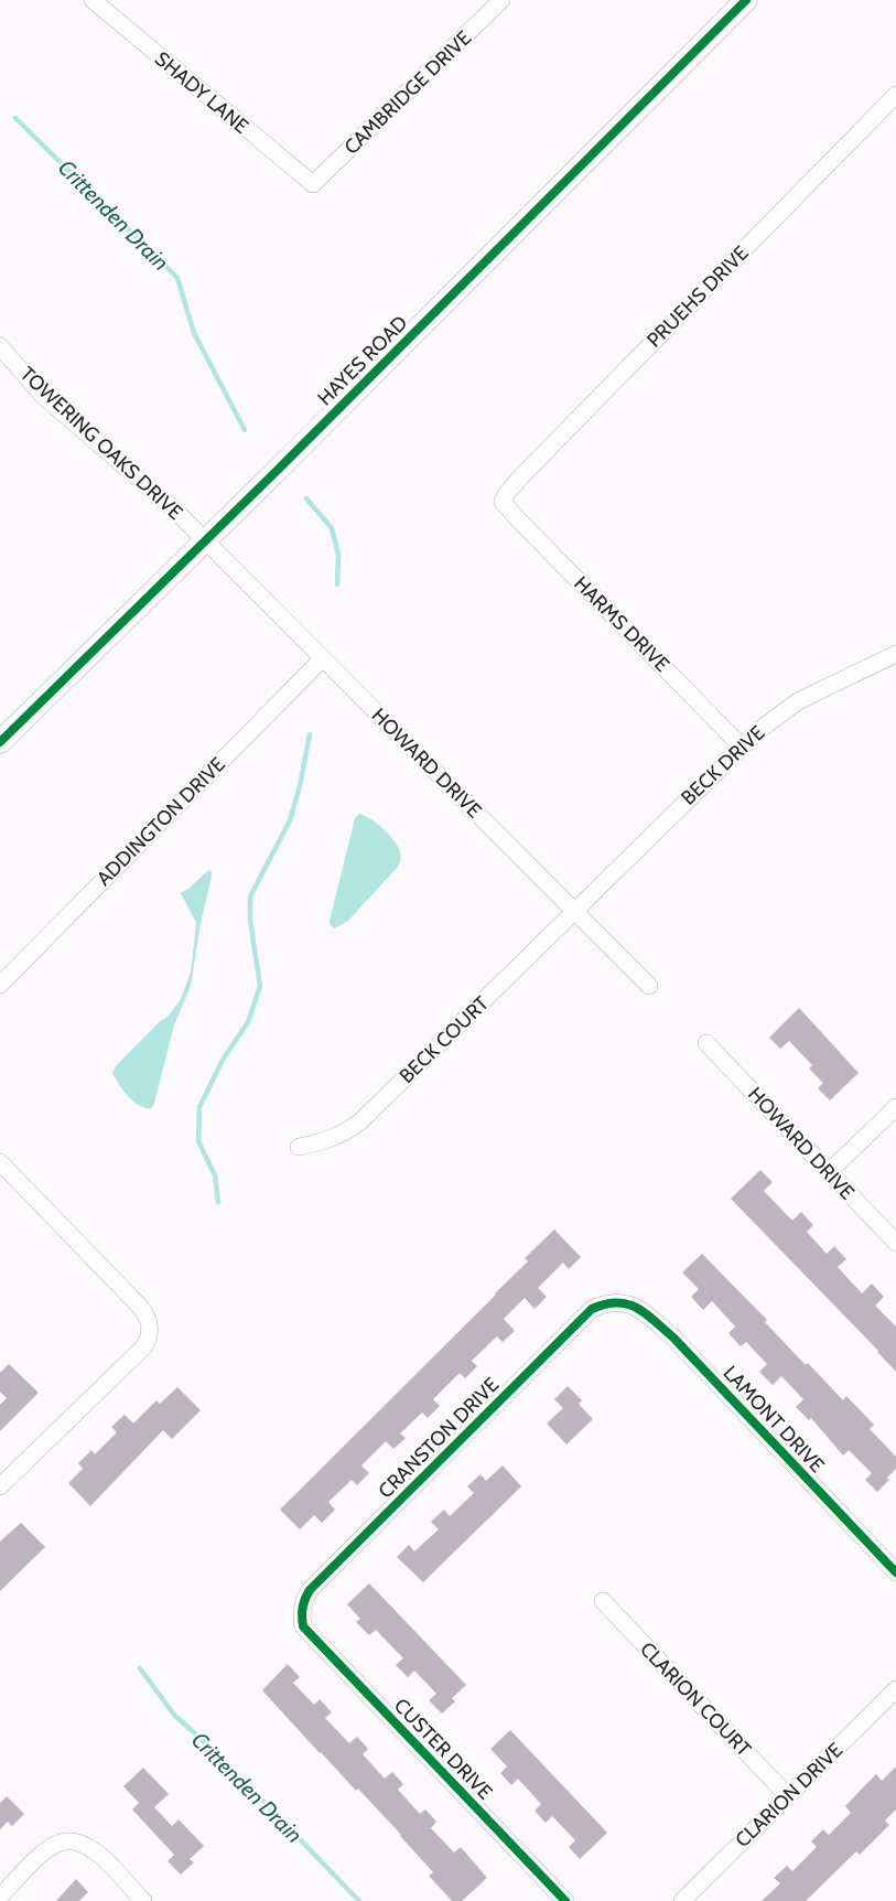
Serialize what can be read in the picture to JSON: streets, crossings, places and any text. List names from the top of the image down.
{
  "streets": {
    "street": [
      "SHADY LANE",
      "CAMBRIDGE DRIVE",
      "PRUEHS DRIVE",
      "HAYES ROAD",
      "TOWERING OAKS DRIVE",
      "HARMS DRIVE",
      "HOWARD DRIVE",
      "BECK DRIVE",
      "ADDINGTON DRIVE",
      "BECK COURT",
      "LAMONT DRIVE",
      "CRANSTON DRIVE",
      "CLARION COURT",
      "CUSTER DRIVE",
      "CLARION DRIVE"
    ]
  },
  "crossings": [
    ["SHADY LANE", "CAMBRIDGE DRIVE"],
    ["PRUEHS DRIVE", "HARMS DRIVE"],
    ["HAYES ROAD", "TOWERING OAKS DRIVE"],
    ["HAYES ROAD", "HOWARD DRIVE"],
    ["TOWERING OAKS DRIVE", "HOWARD DRIVE"],
    ["HARMS DRIVE", "BECK DRIVE"],
    ["HOWARD DRIVE", "BECK DRIVE"],
    ["HOWARD DRIVE", "ADDINGTON DRIVE"],
    ["HOWARD DRIVE", "BECK COURT"],
    ["BECK DRIVE", "BECK COURT"],
    ["LAMONT DRIVE", "CRANSTON DRIVE"],
    ["CRANSTON DRIVE", "CUSTER DRIVE"],
    ["CLARION COURT", "CLARION DRIVE"]
  ],
  "water": ["Crittenden Drain"]
}
